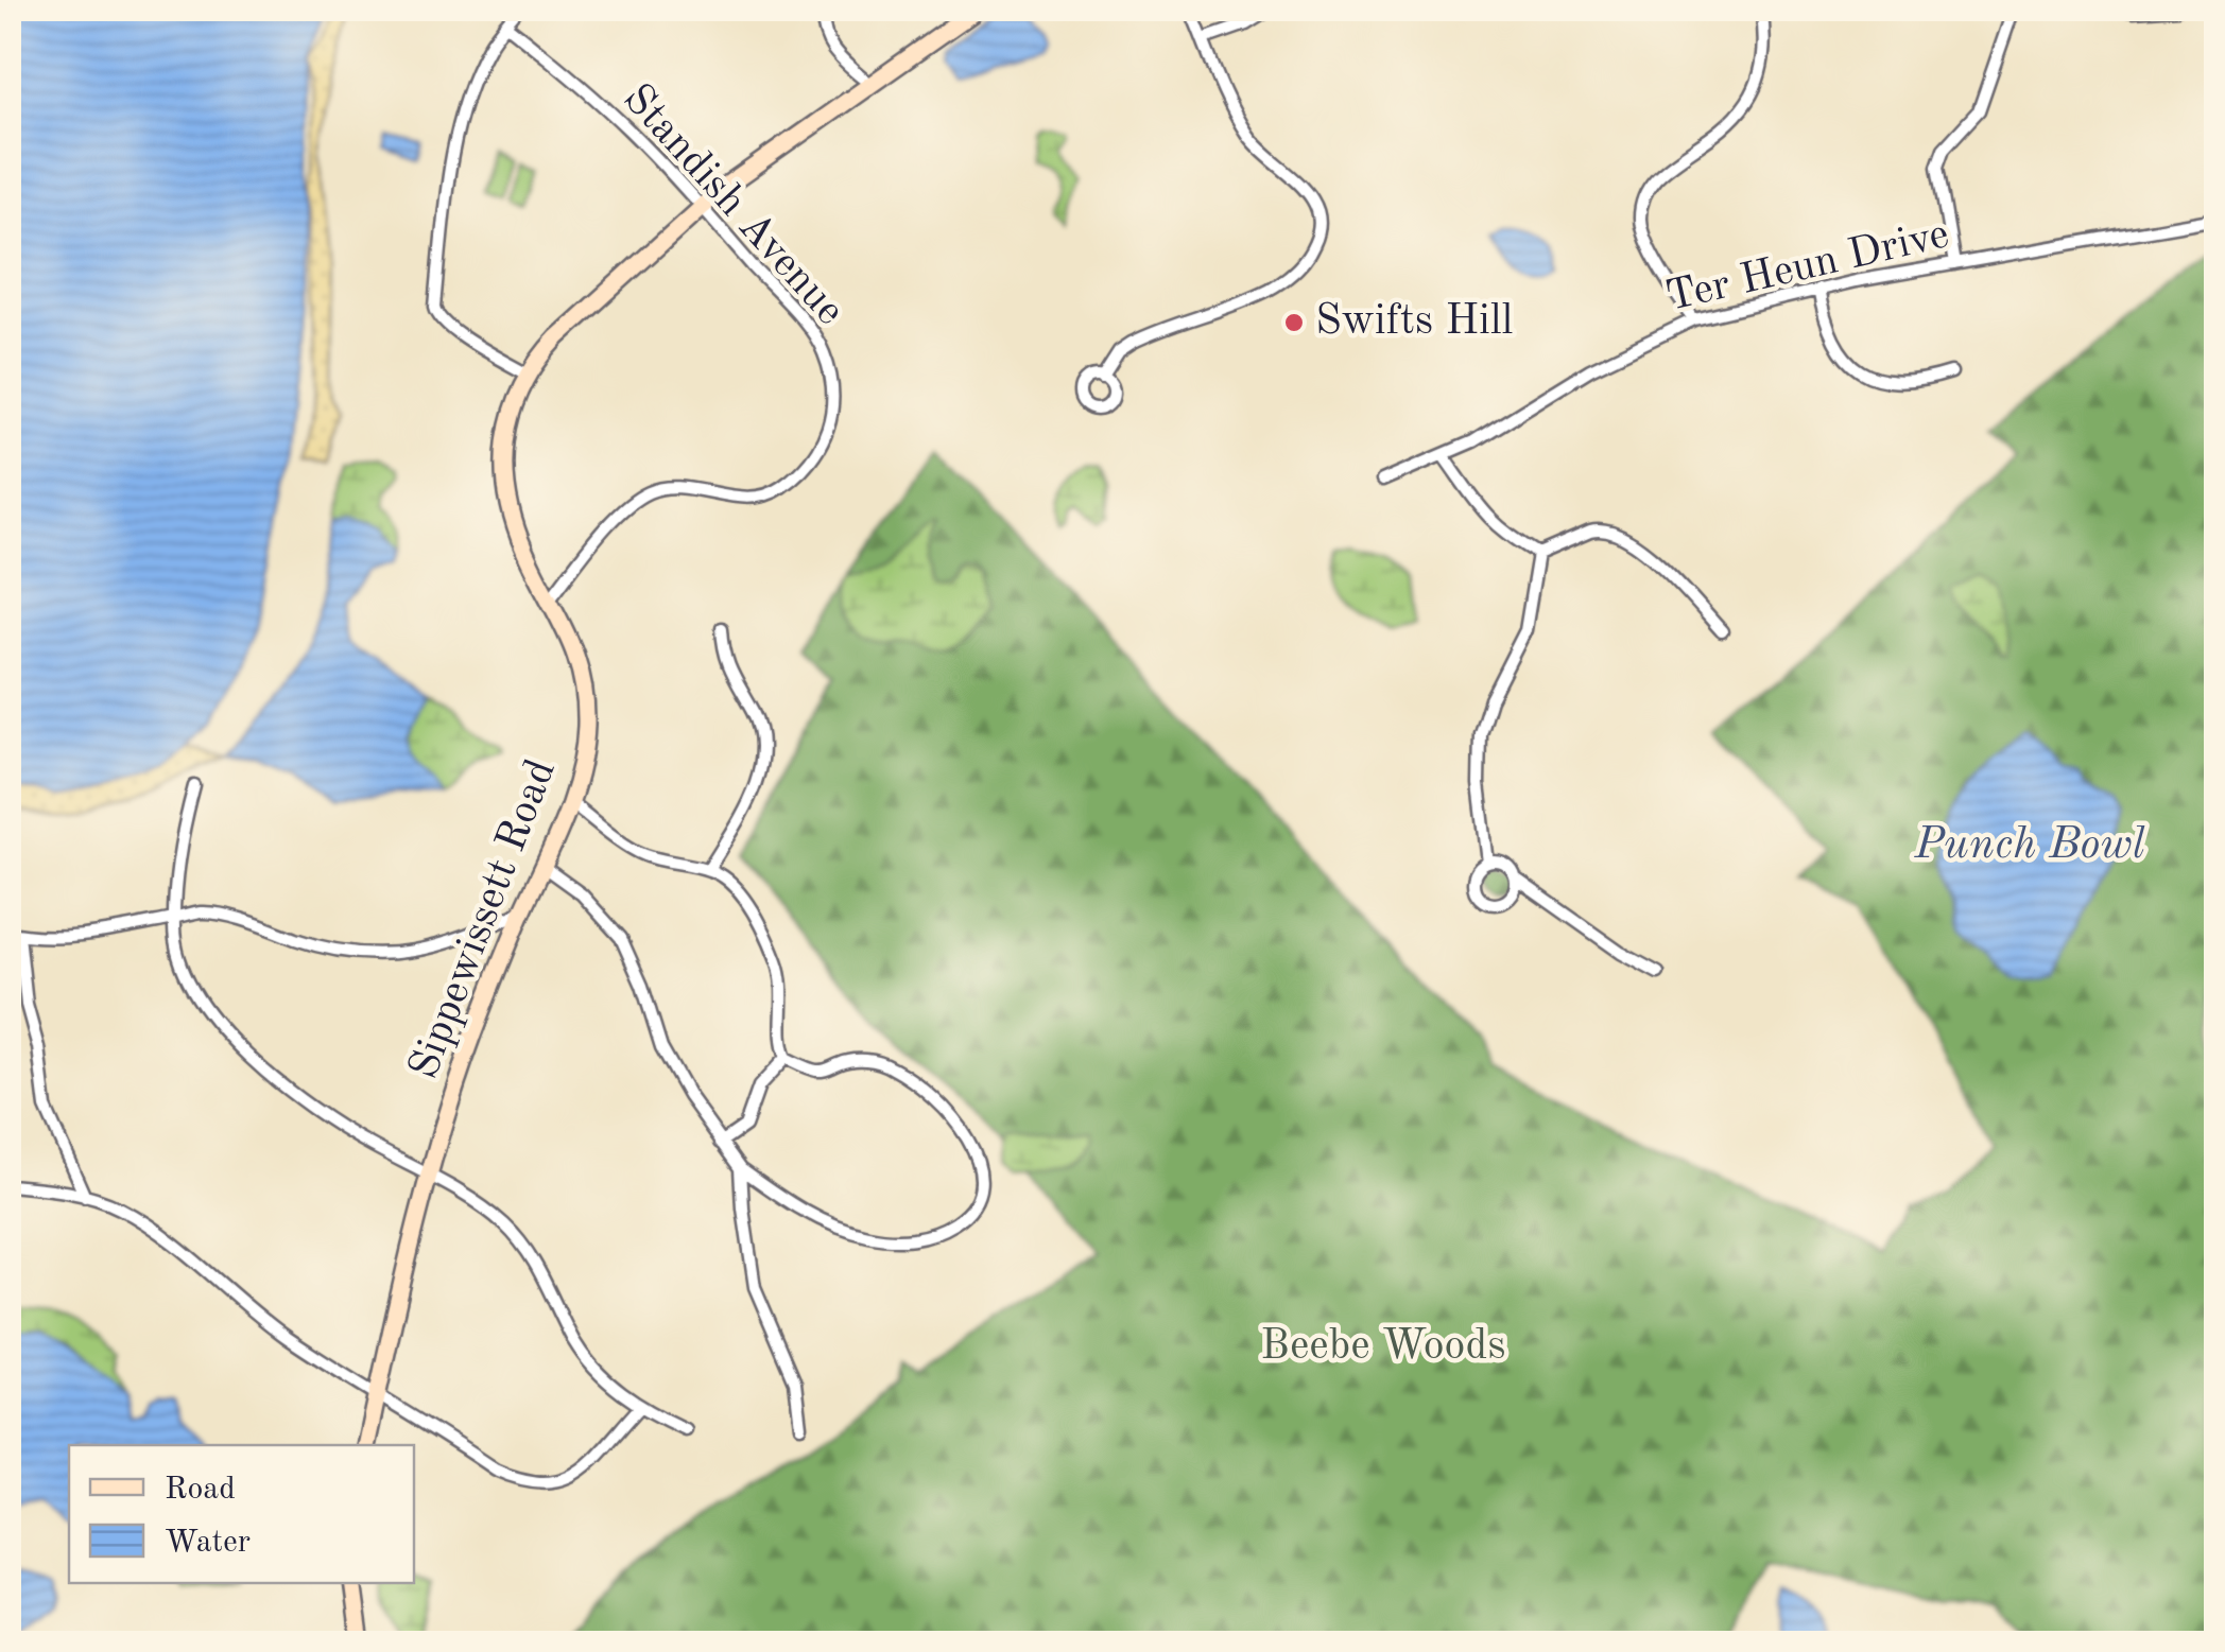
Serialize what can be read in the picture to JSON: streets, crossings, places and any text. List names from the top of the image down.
{
  "streets": {
    "main road": ["Sippewissett Road"],
    "street": ["Standish Avenue", "Ter Heun Drive"]
  },
  "crossings": [
    ["Standish Avenue", "Sippewissett Road"]
  ],
  "water": ["Punch Bowl"],
  "parks": ["Beebe Woods"],
  "places": ["Swifts Hill"],
  "legend": ["Road", "Water"]
}
